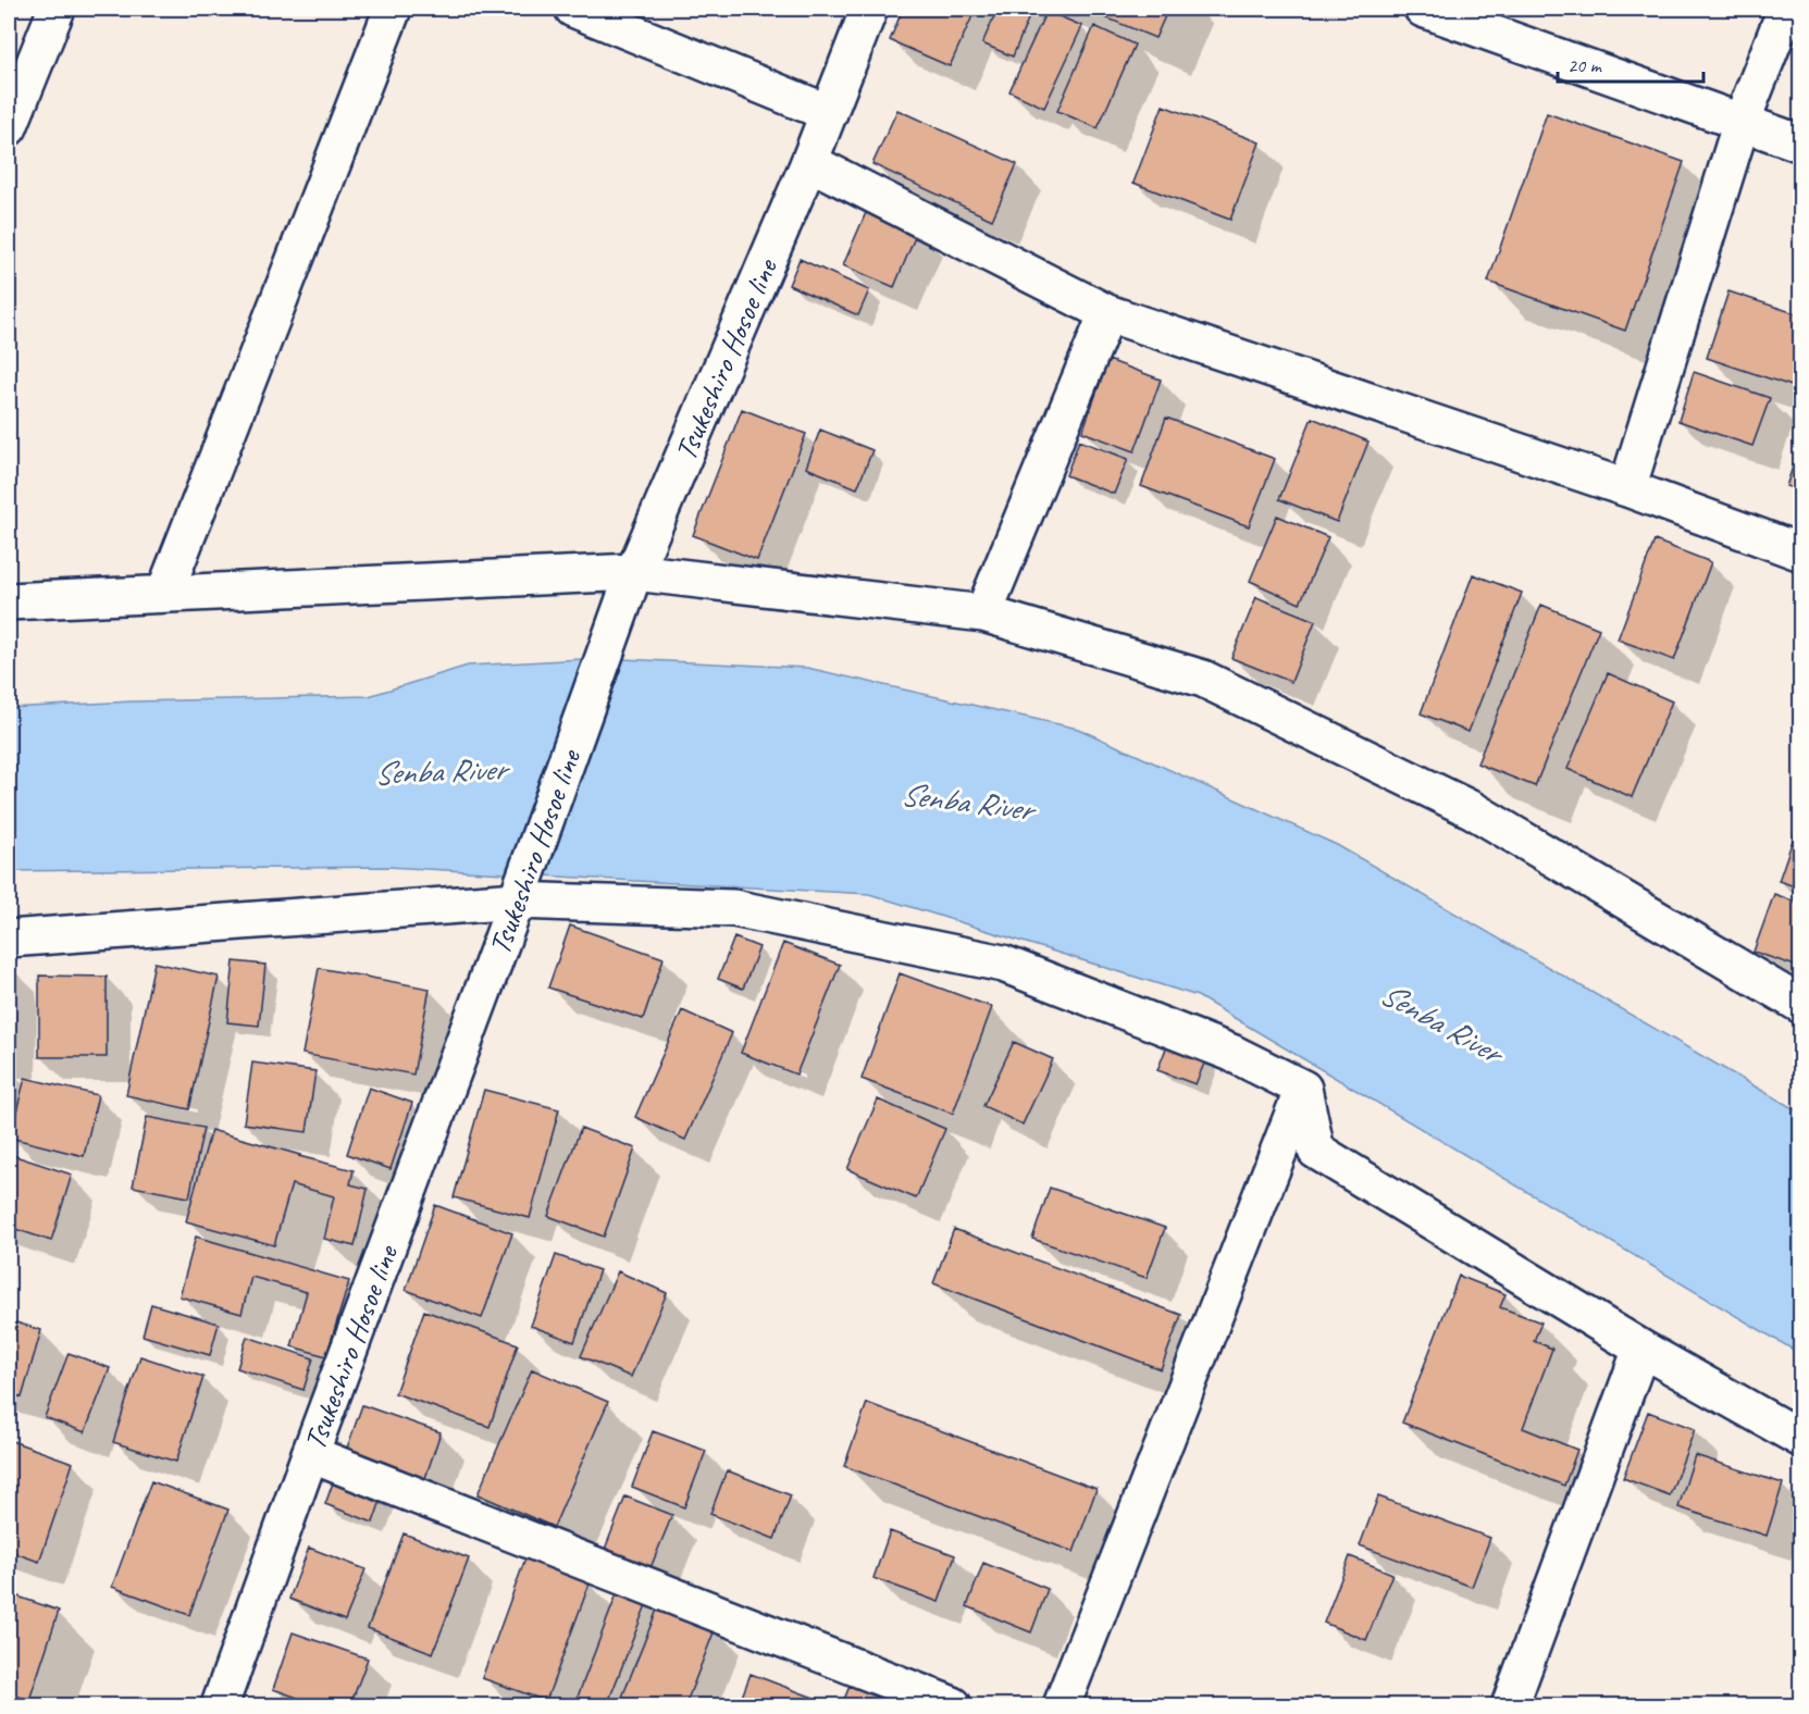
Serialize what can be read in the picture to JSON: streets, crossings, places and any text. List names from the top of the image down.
{
  "streets": {
    "street": ["Tsukeshiro Hosoe line"]
  },
  "water": ["Senba River"],
  "scale_bar": "20 m"
}
